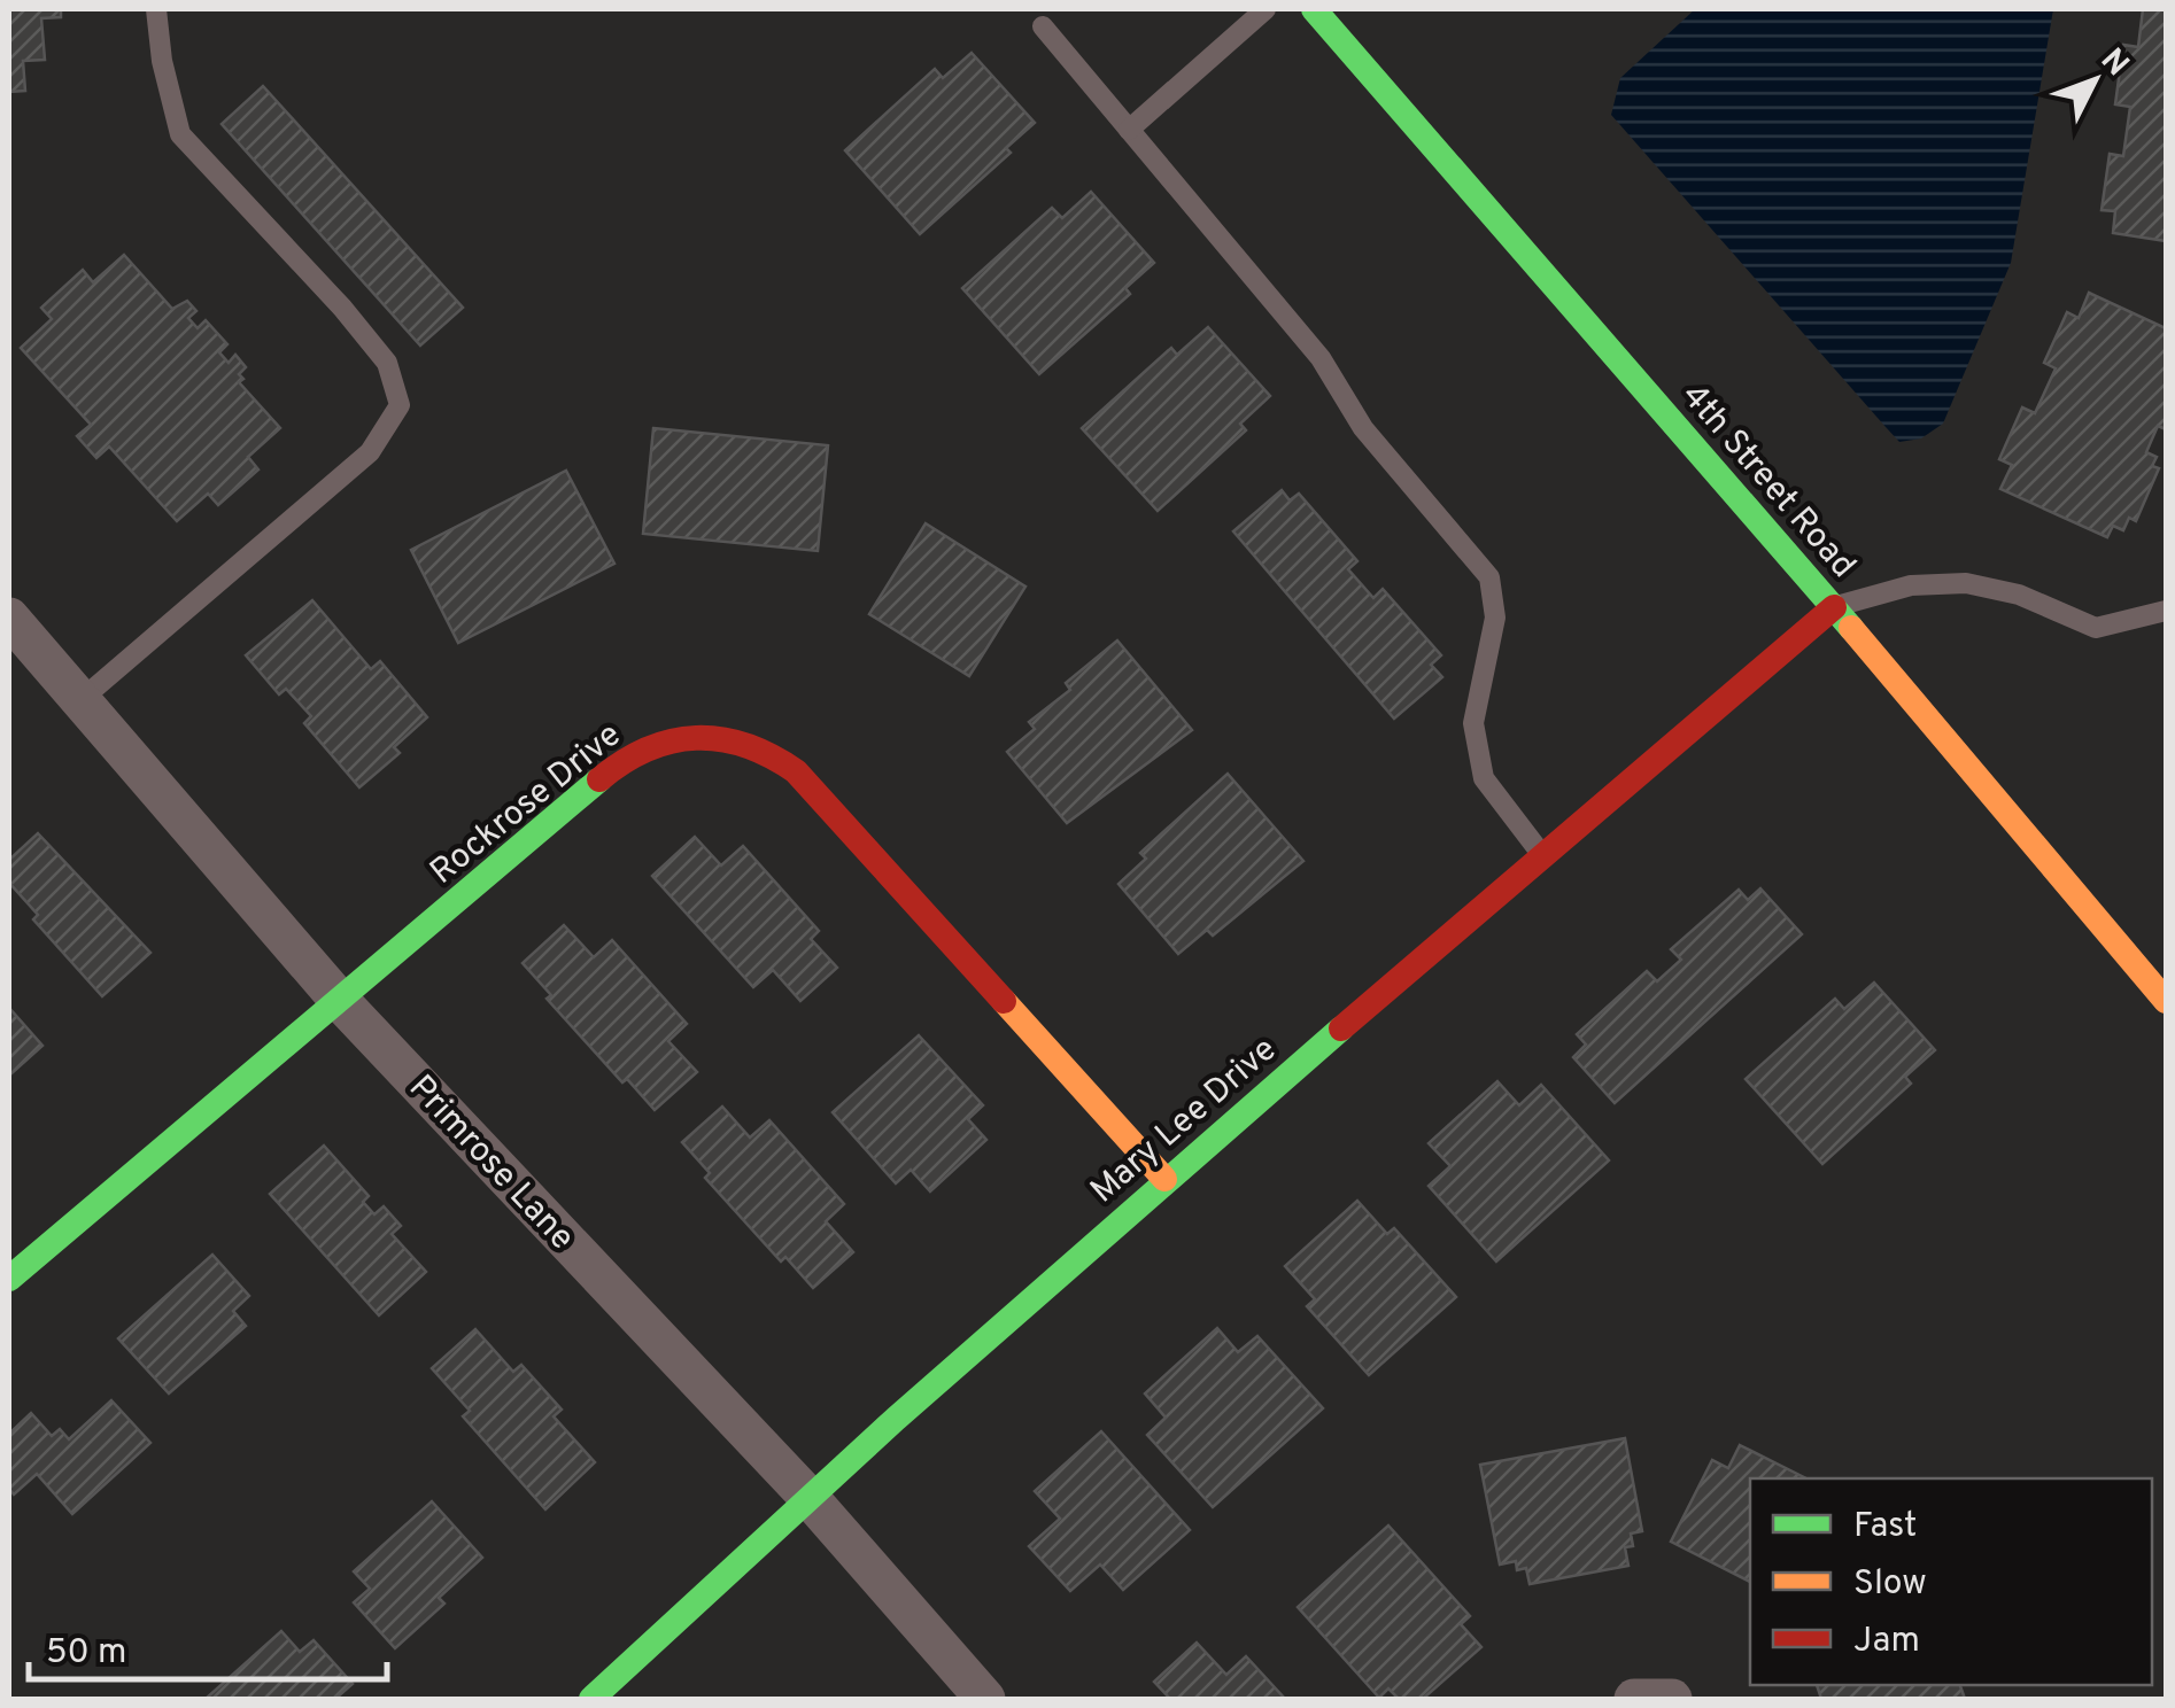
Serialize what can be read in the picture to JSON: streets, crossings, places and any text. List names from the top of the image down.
{
  "streets": {
    "street": [
      "4th Street Road",
      "Rockrose Drive",
      "Mary Lee Drive",
      "Primrose Lane"
    ]
  },
  "crossings": [
    ["4th Street Road", "Mary Lee Drive"],
    ["Rockrose Drive", "Mary Lee Drive"],
    ["Rockrose Drive", "Primrose Lane"],
    ["Mary Lee Drive", "Primrose Lane"]
  ],
  "legend": ["Fast", "Slow", "Jam"],
  "scale_bar": "50 m",
  "north": "top right"
}
